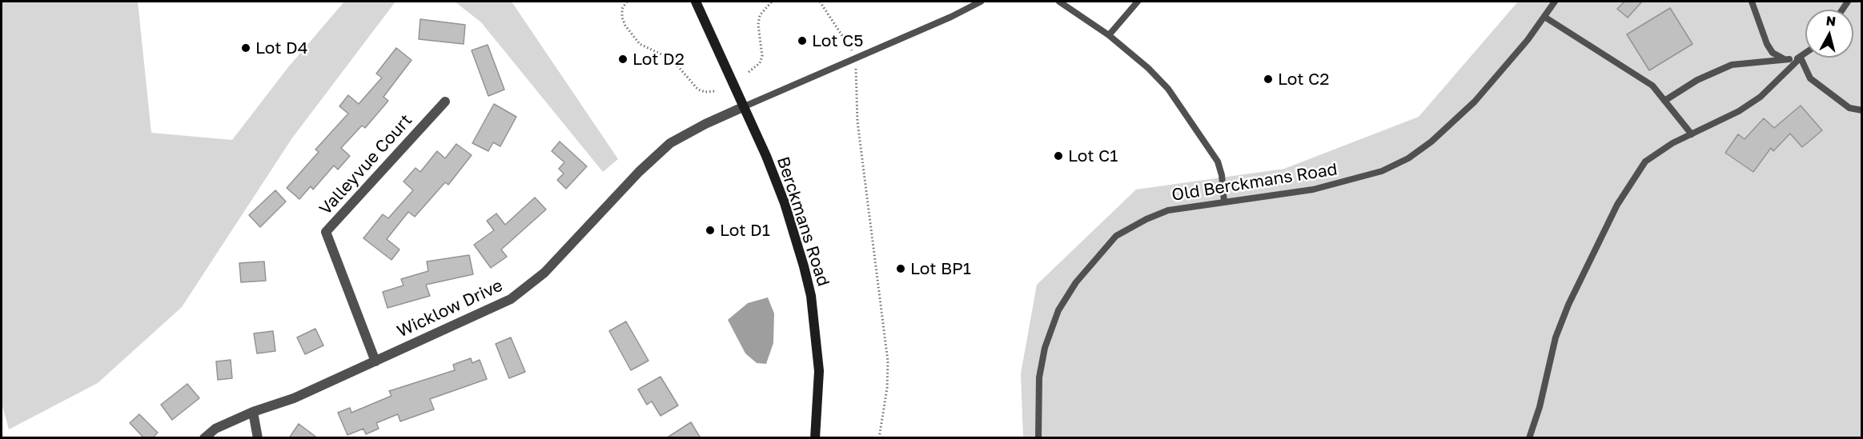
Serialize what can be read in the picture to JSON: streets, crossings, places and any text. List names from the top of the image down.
{
  "streets": {
    "main road": ["Berckmans Road"],
    "street": ["Valleyvue Court", "Wicklow Drive"],
    "lane": ["Old Berckmans Road"]
  },
  "crossings": [
    ["Valleyvue Court", "Wicklow Drive"],
    ["Berckmans Road", "Wicklow Drive"]
  ],
  "places": [
    "Lot C5",
    "Lot D4",
    "Lot D2",
    "Lot C2",
    "Lot C1",
    "Lot D1",
    "Lot BP1"
  ],
  "north": "top"
}
